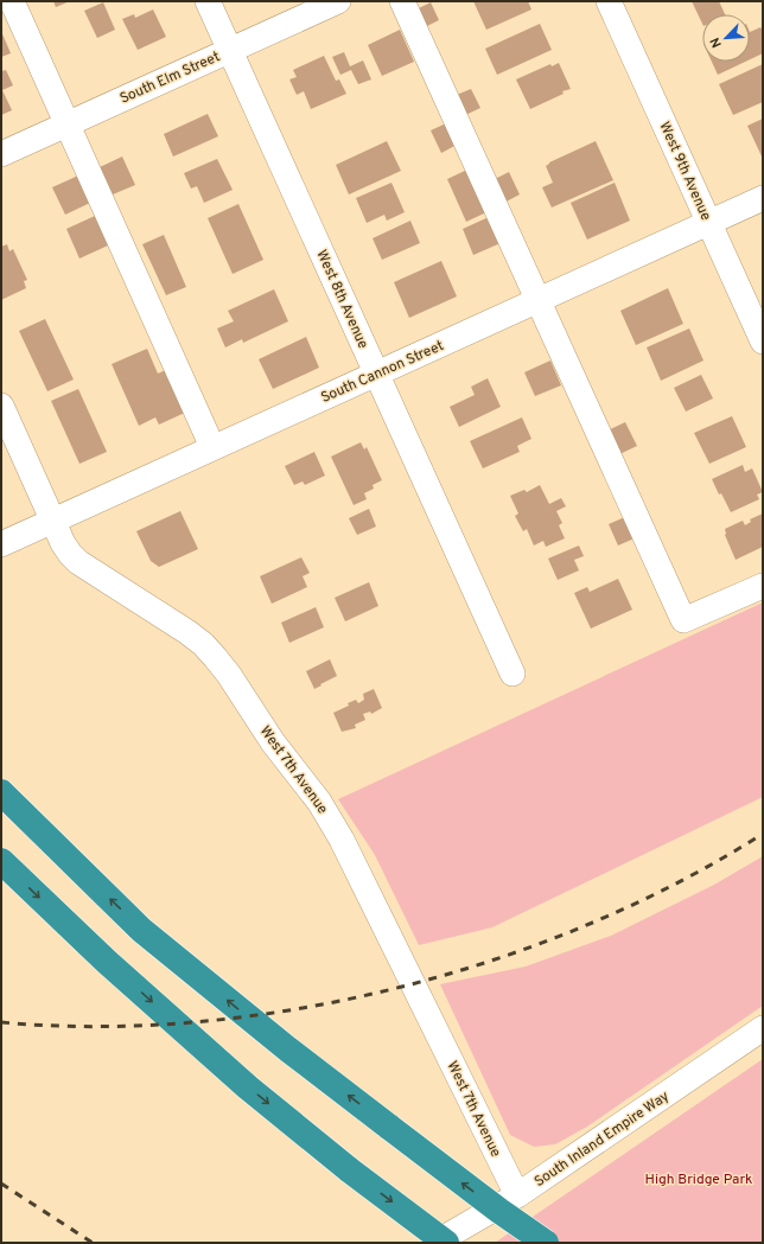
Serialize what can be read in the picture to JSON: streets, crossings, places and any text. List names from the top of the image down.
{
  "streets": {
    "street": [
      "South Elm Street",
      "West 9th Avenue",
      "West 8th Avenue",
      "South Cannon Street",
      "West 7th Avenue",
      "South Inland Empire Way"
    ]
  },
  "crossings": [
    ["South Elm Street", "West 8th Avenue"],
    ["West 9th Avenue", "South Cannon Street"],
    ["West 8th Avenue", "South Cannon Street"],
    ["South Cannon Street", "West 7th Avenue"],
    ["West 7th Avenue", "South Inland Empire Way"]
  ],
  "parks": ["High Bridge Park"],
  "north": "bottom left"
}
